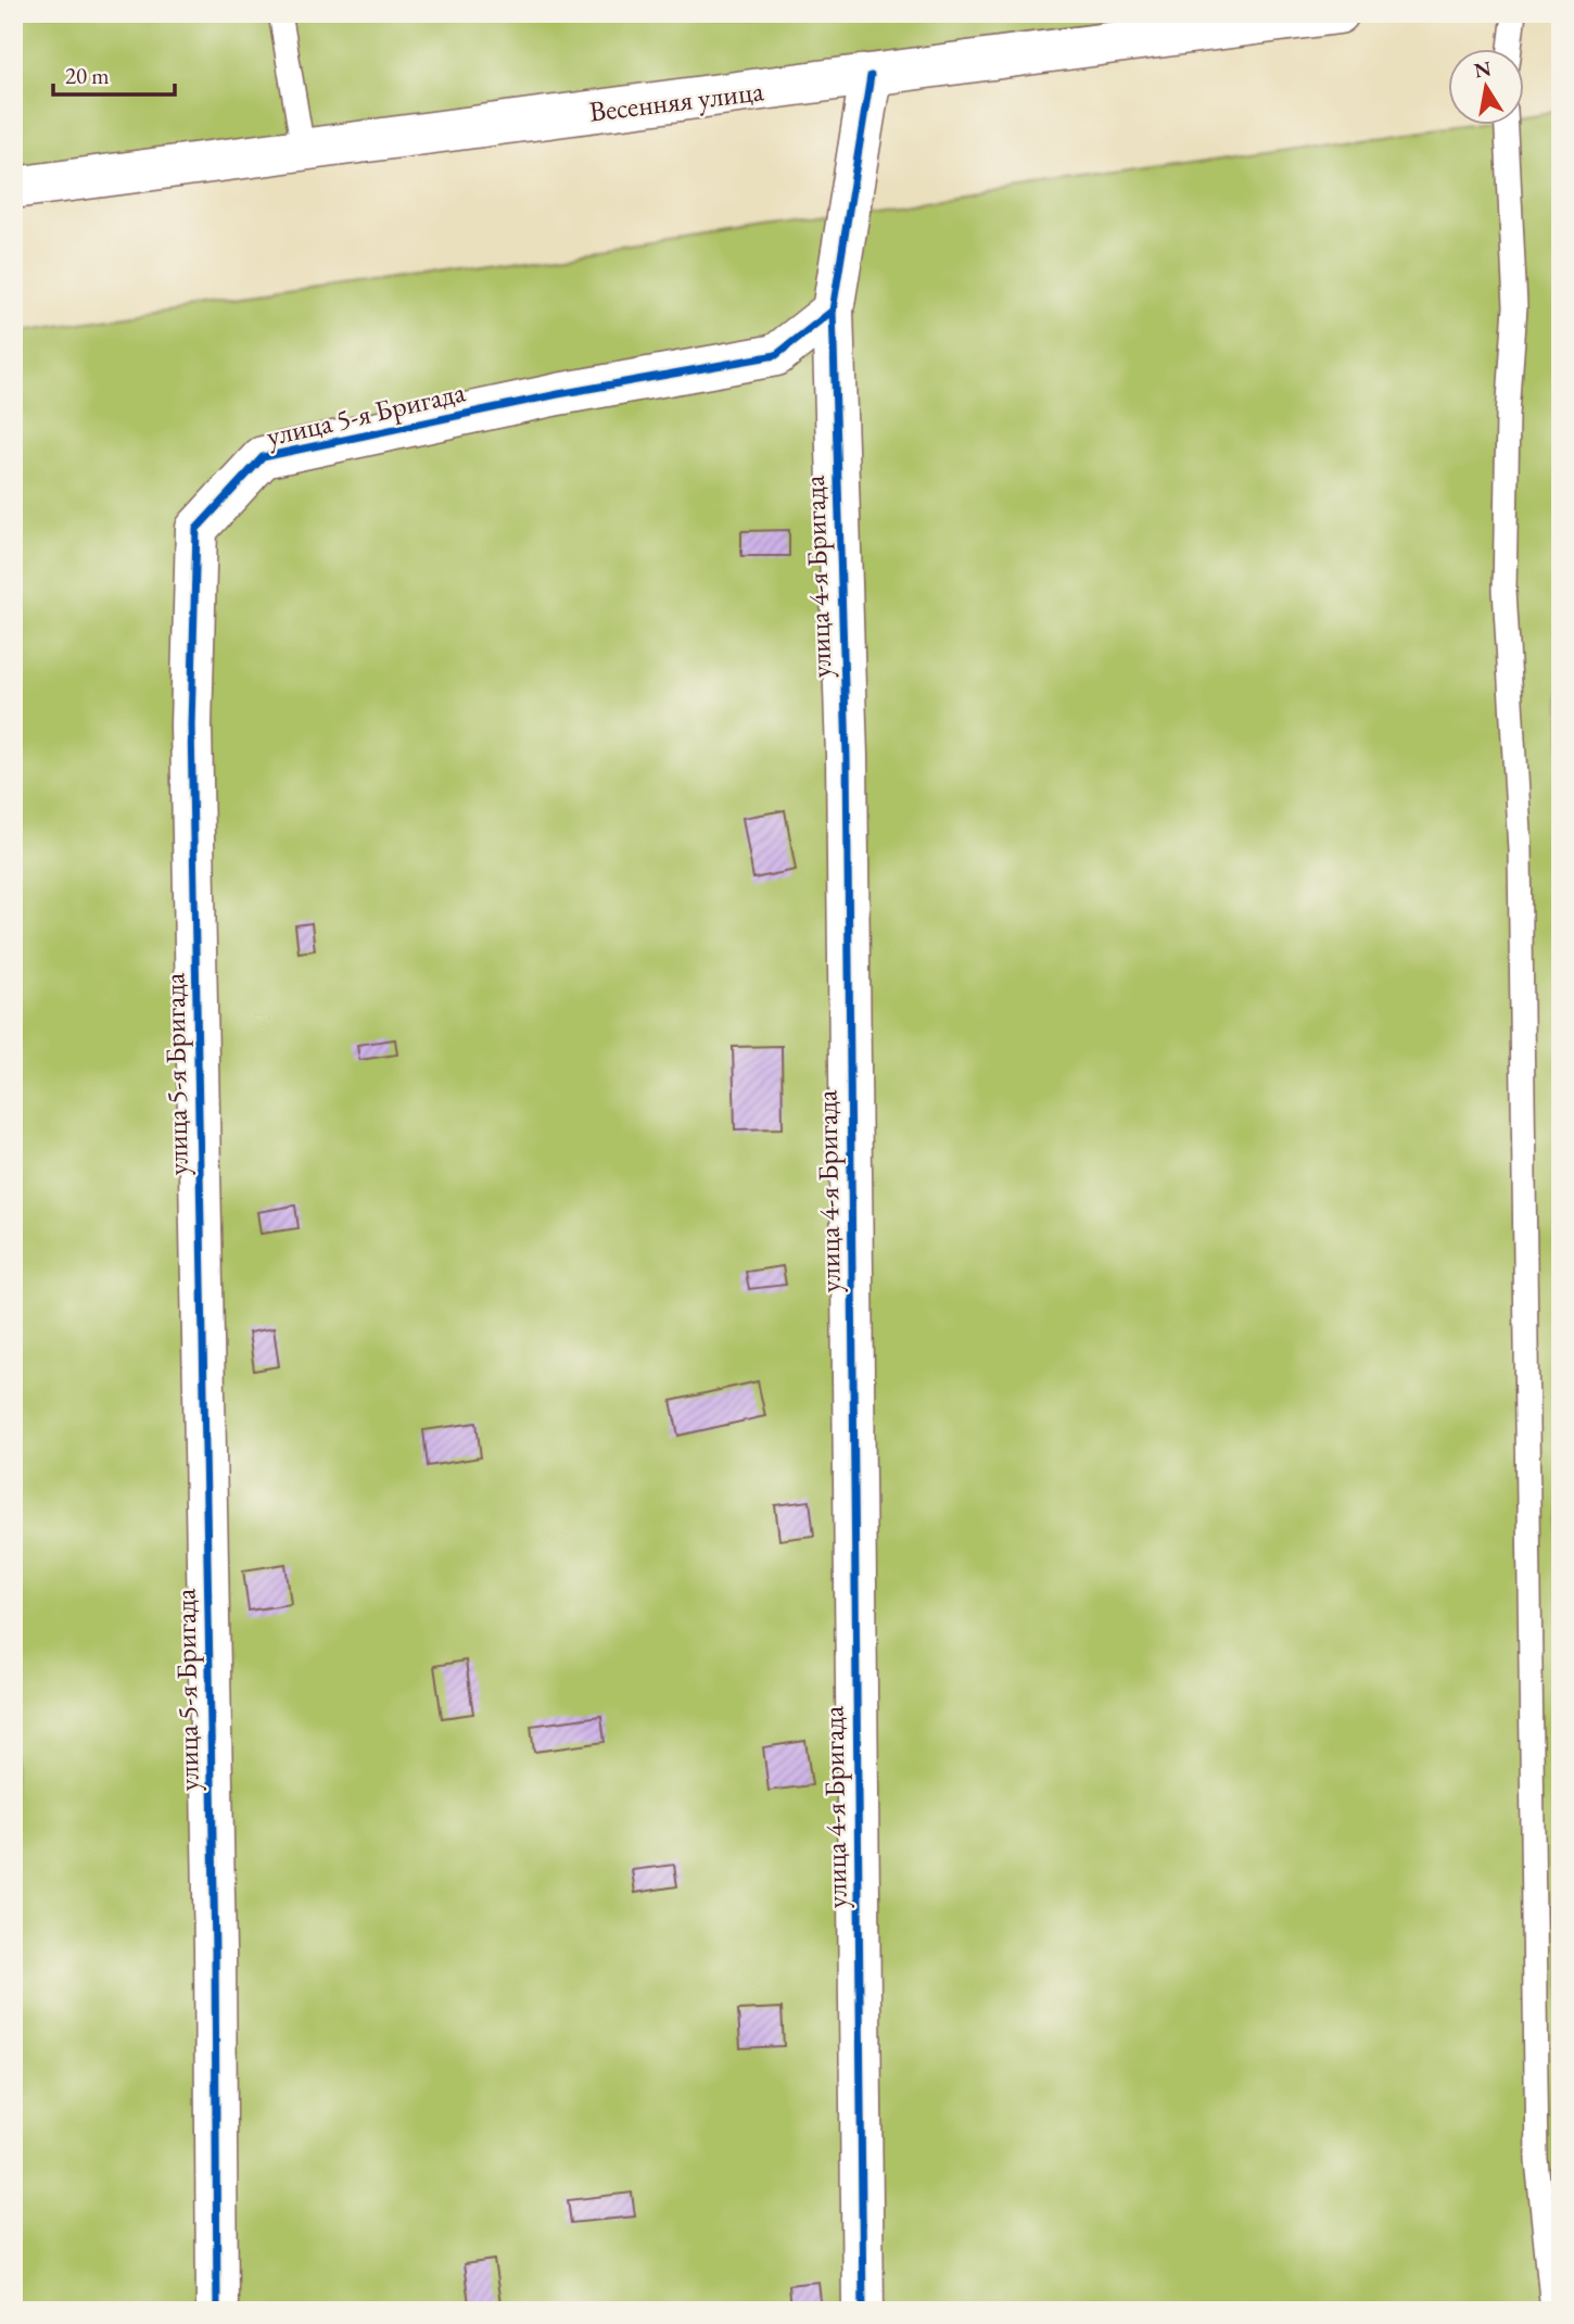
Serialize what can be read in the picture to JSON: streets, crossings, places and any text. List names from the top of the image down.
{
  "streets": {
    "street": ["Весенняя улица", "улица 5-я Бригада", "улица 4-я Бригада"]
  },
  "crossings": [
    ["Весенняя улица", "улица 4-я Бригада"],
    ["улица 5-я Бригада", "улица 4-я Бригада"]
  ],
  "scale_bar": "20 m",
  "north": "top"
}
